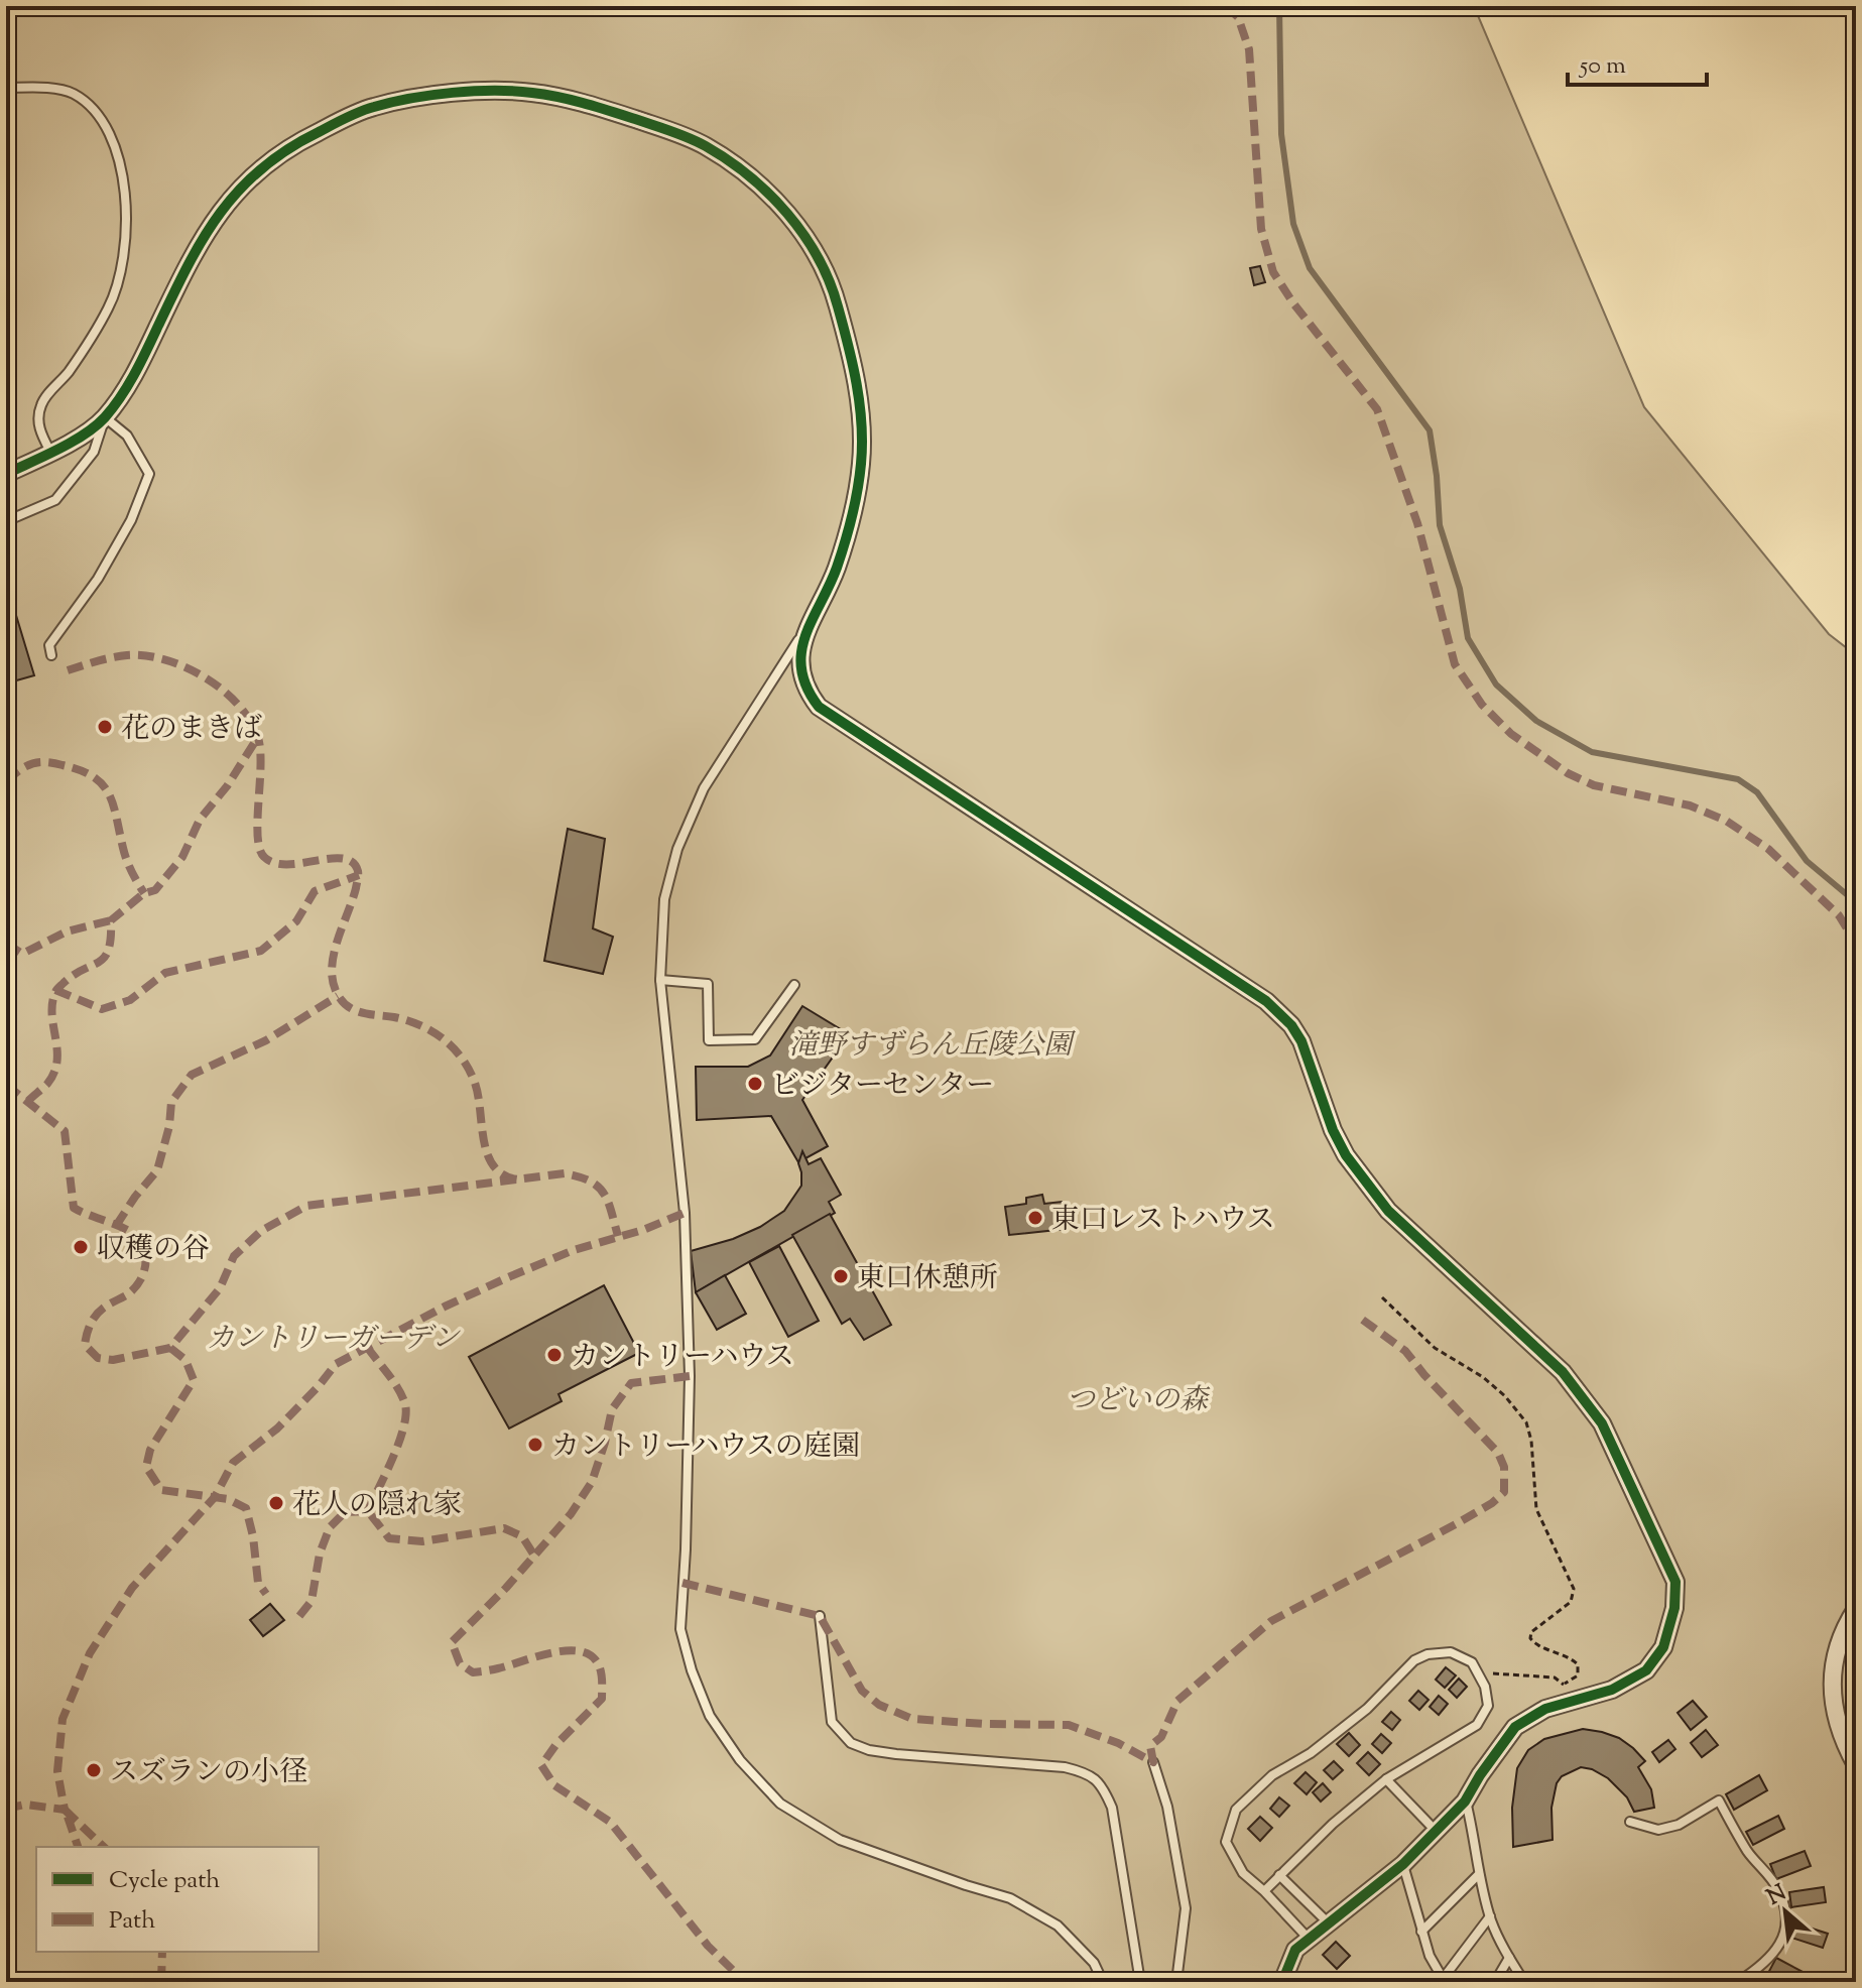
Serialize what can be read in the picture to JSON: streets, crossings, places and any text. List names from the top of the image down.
{
  "parks": ["滝野すずらん丘陵公園", "カントリーガーデン", "つどいの森"],
  "places": [
    "花のまきば",
    "ビジターセンター",
    "東口レストハウス",
    "収穫の谷",
    "東口休憩所",
    "カントリーハウス",
    "カントリーハウスの庭園",
    "花人の隠れ家",
    "スズランの小径"
  ],
  "legend": ["Cycle path", "Path"],
  "scale_bar": "50 m",
  "north": "top left"
}
